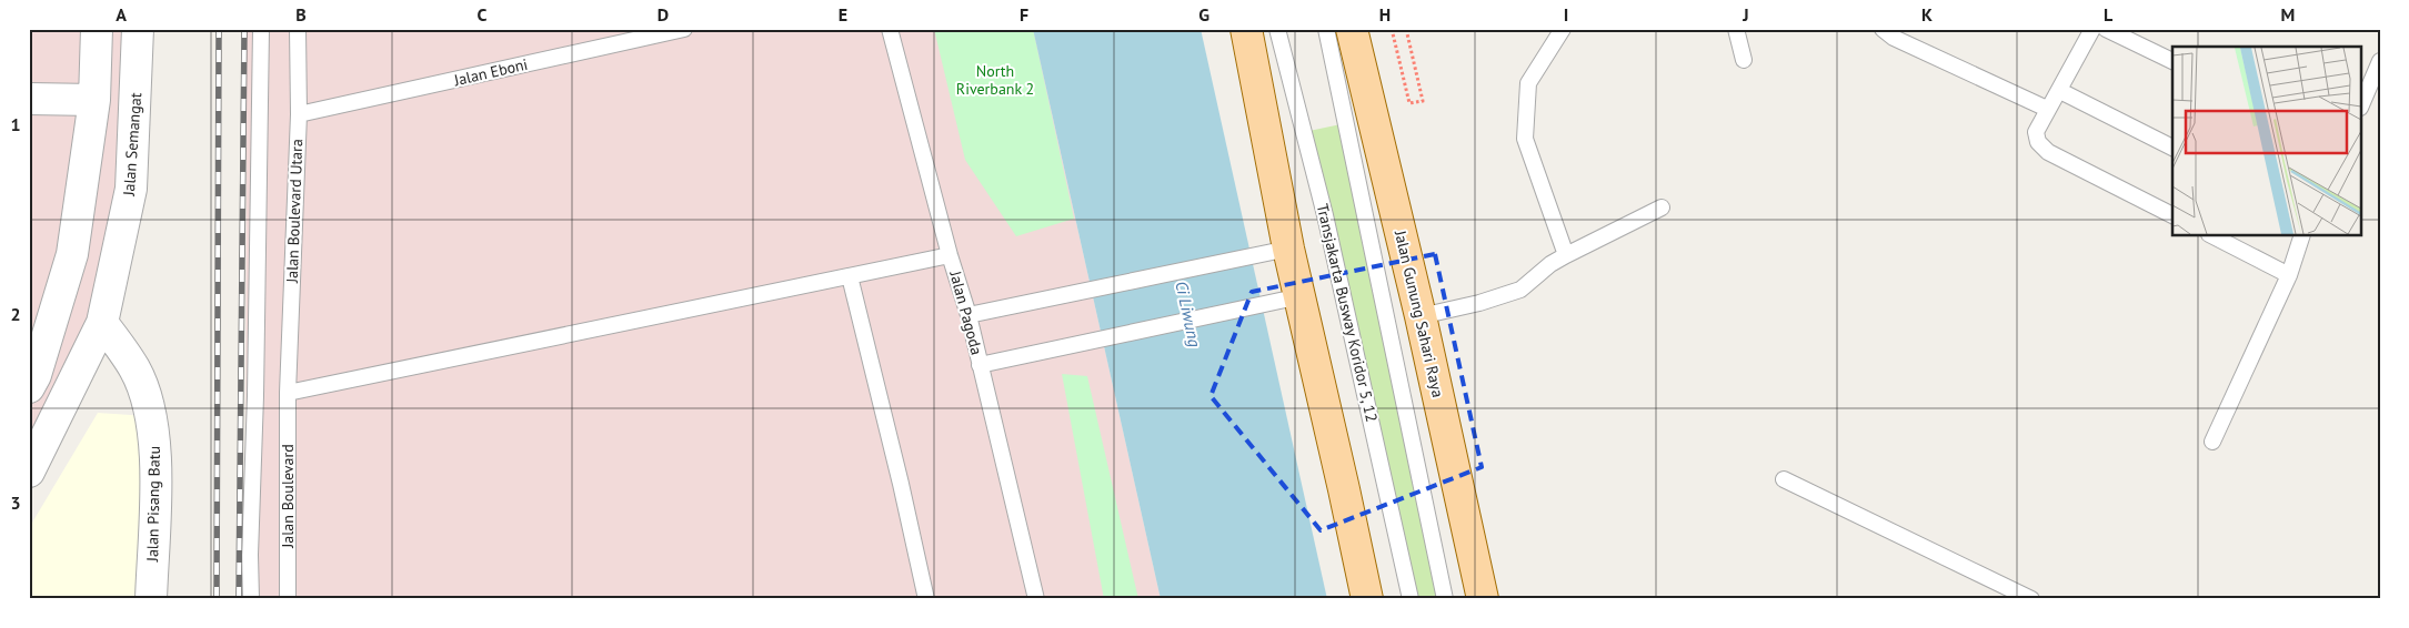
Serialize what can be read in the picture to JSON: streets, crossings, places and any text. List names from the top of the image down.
{
  "streets": {
    "main road": ["Jalan Gunung Sahari Raya"],
    "street": ["Jalan Semangat", "Jalan Pisang Batu"],
    "lane": [
      "Jalan Eboni",
      "Jalan Boulevard Utara",
      "Jalan Pagoda",
      "Transjakarta Busway Koridor 5, 12",
      "Jalan Boulevard"
    ]
  },
  "crossings": [
    ["Jalan Eboni", "Jalan Boulevard Utara"],
    ["Jalan Semangat", "Jalan Pisang Batu"],
    ["Jalan Boulevard Utara", "Jalan Boulevard"]
  ],
  "water": ["Ci Liwung"],
  "parks": ["North Riverbank 2"],
  "grid": {
    "columns": [
      "A",
      "B",
      "C",
      "D",
      "E",
      "F",
      "G",
      "H",
      "I",
      "J",
      "K",
      "L",
      "M"
    ],
    "rows": ["1", "2", "3"]
  }
}
